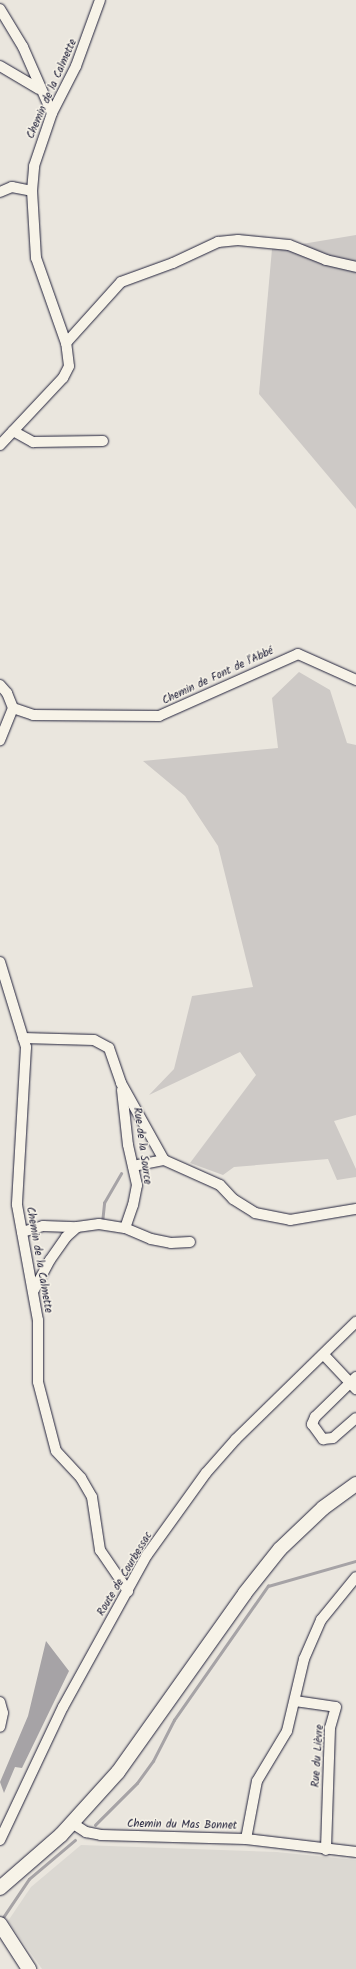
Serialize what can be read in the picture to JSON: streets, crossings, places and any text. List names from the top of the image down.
{
  "streets": {
    "street": [
      "Chemin de la Calmette",
      "Chemin de Font de l'Abbé",
      "Rue de la Source",
      "Route de Courbessac",
      "Rue du Lièvre",
      "Chemin du Mas Bonnet"
    ]
  },
  "crossings": [
    ["Chemin de la Calmette", "Route de Courbessac"],
    ["Rue du Lièvre", "Chemin du Mas Bonnet"]
  ]
}
